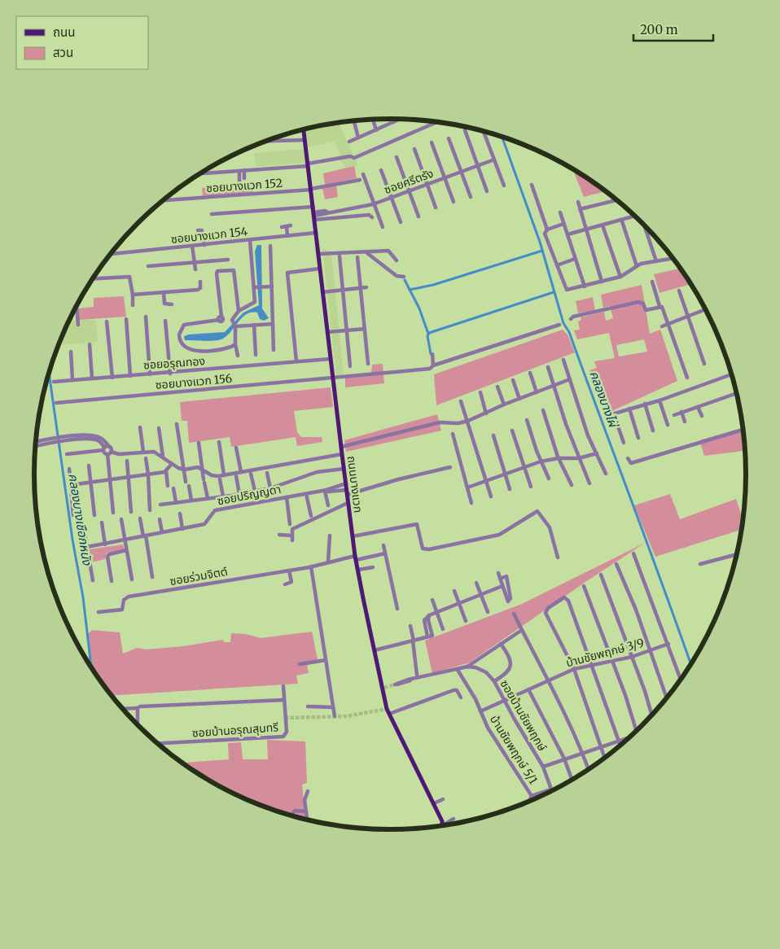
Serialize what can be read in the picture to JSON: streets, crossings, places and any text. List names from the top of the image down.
{
  "streets": {
    "main road": ["ถนนบางแวก"],
    "street": [
      "ซอยศรีตรัง",
      "ซอยบางแวก 152",
      "ซอยบางแวก 154",
      "ซอยอรุณทอง",
      "ซอยบางแวก 156",
      "ซอยปริญญดา",
      "ซอยร่วมจิตต์",
      "บ้านชัยพฤกษ์ 3/9",
      "ซอยบ้านชัยพฤกษ์",
      "ซอยบ้านอรุณสุนทรี",
      "บ้านชัยพฤกษ์ 5/1"
    ]
  },
  "crossings": [
    ["ซอยศรีตรัง", "ถนนบางแวก"],
    ["ซอยบางแวก 152", "ถนนบางแวก"],
    ["ซอยบางแวก 154", "ถนนบางแวก"],
    ["ซอยอรุณทอง", "ถนนบางแวก"],
    ["ซอยบางแวก 156", "ถนนบางแวก"],
    ["ถนนบางแวก", "ซอยปริญญดา"],
    ["ถนนบางแวก", "ซอยร่วมจิตต์"],
    ["บ้านชัยพฤกษ์ 3/9", "ซอยบ้านชัยพฤกษ์"],
    ["บ้านชัยพฤกษ์ 3/9", "บ้านชัยพฤกษ์ 5/1"]
  ],
  "water": ["คลองบางไผ่", "คลองบางเชือกหนัง"],
  "legend": ["ถนน", "สวน"],
  "scale_bar": "200 m"
}
